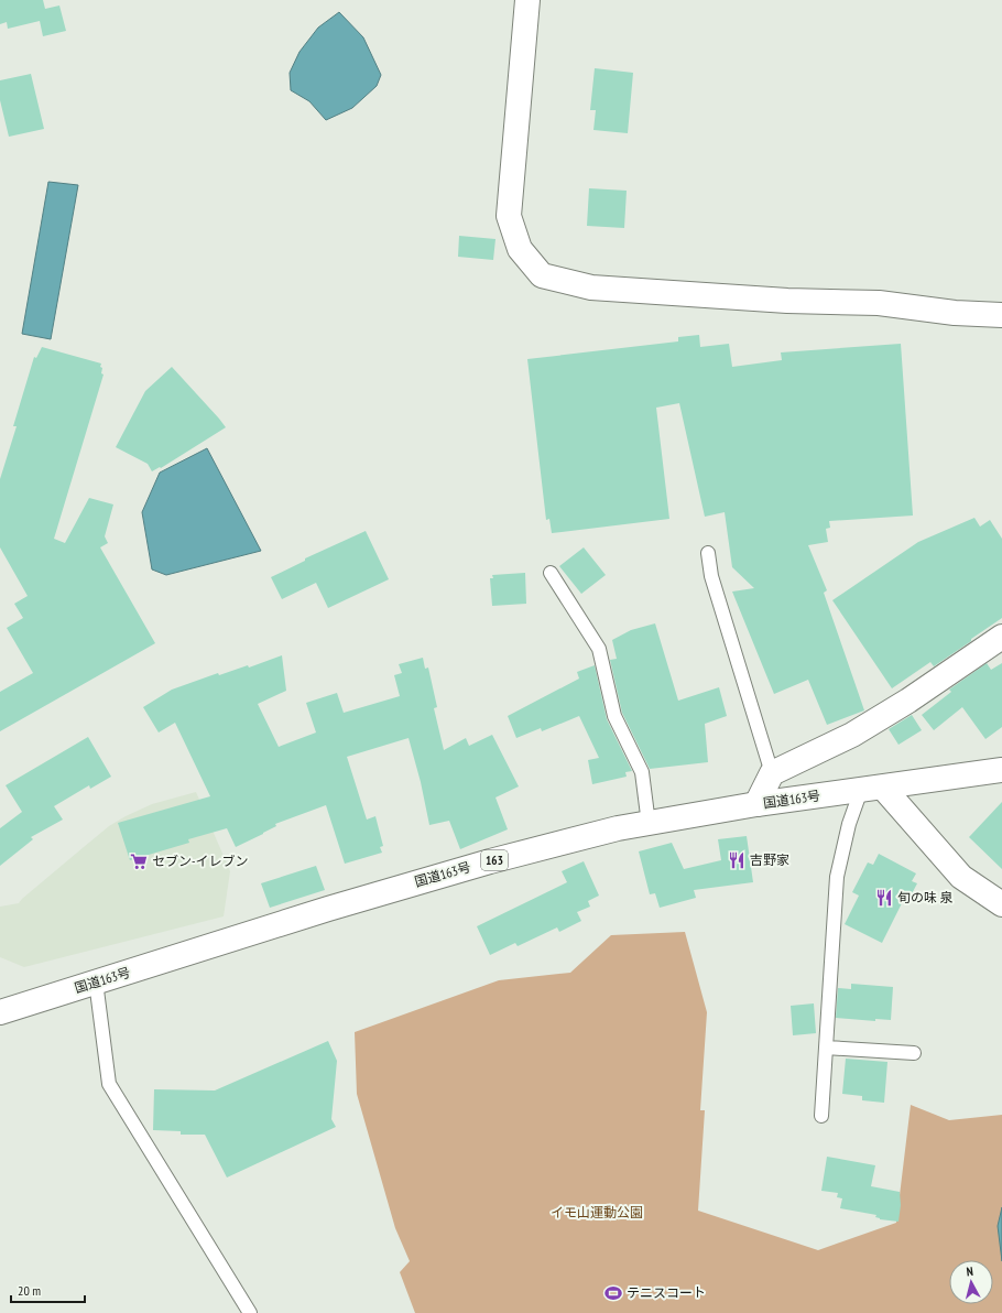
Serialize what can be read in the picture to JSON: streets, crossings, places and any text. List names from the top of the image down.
{
  "streets": {
    "main road": ["国道163号", "163"]
  },
  "parks": ["イモ山運動公園"],
  "places": {
    "restaurant": ["吉野家", "旬の味 泉"],
    "supermarket": ["セブン-イレブン"],
    "sports": ["テニスコート"]
  },
  "scale_bar": "20 m",
  "north": "top"
}
